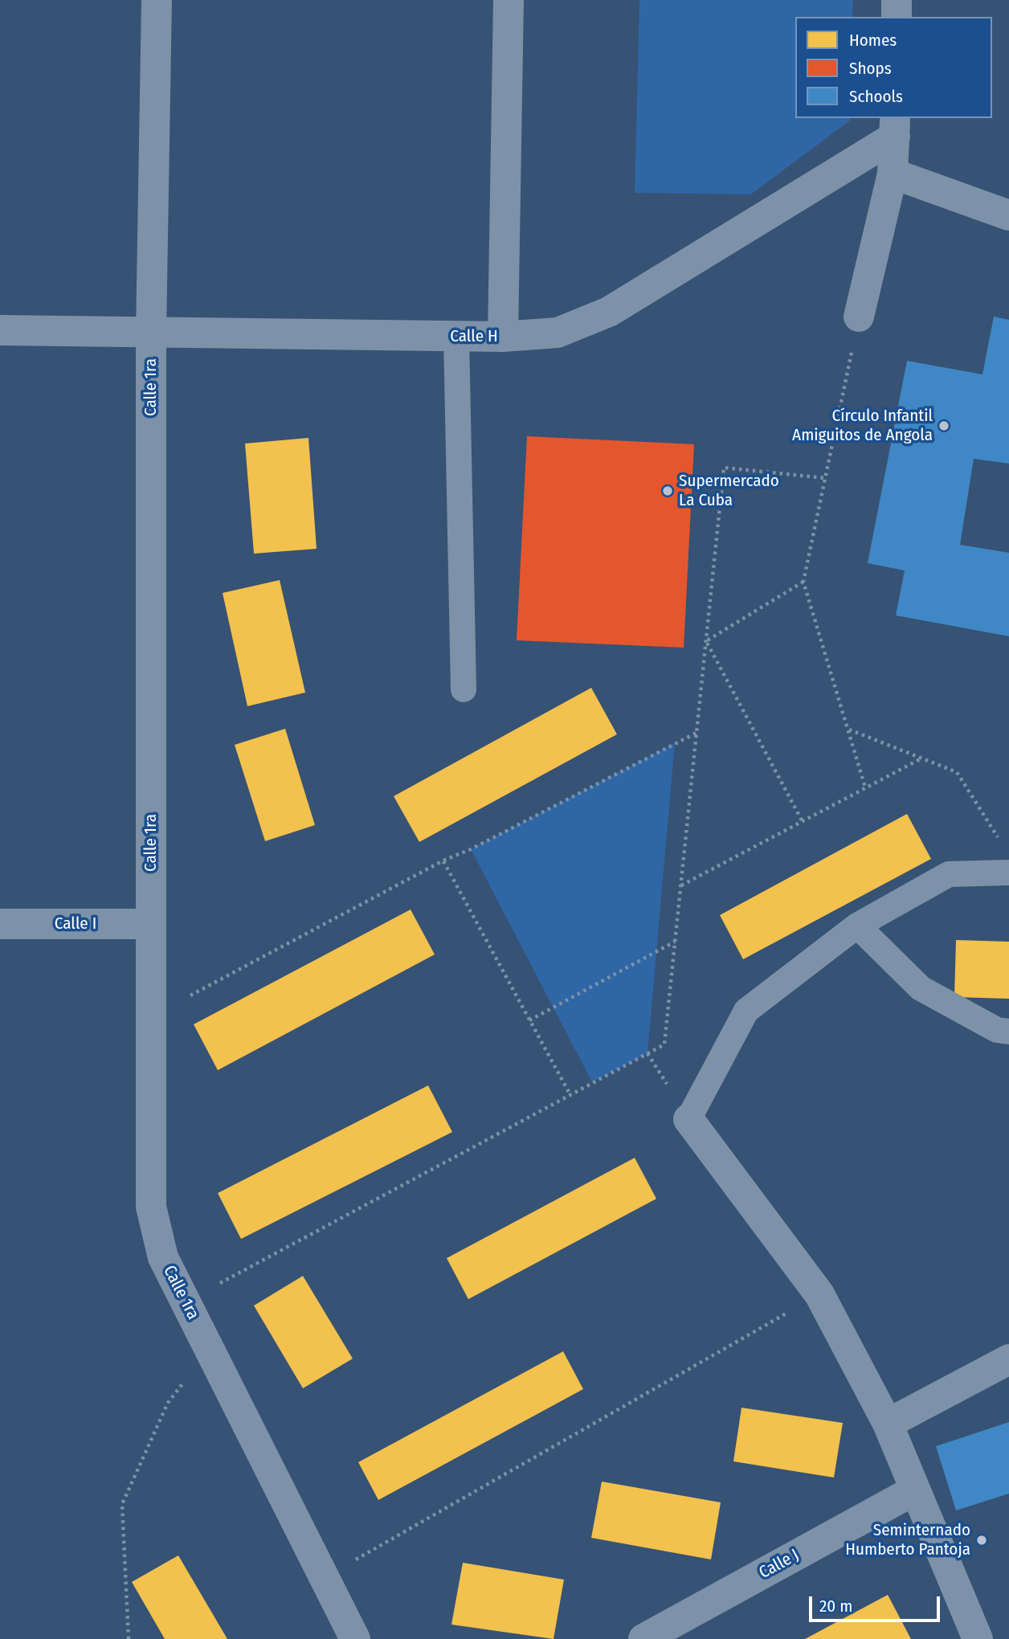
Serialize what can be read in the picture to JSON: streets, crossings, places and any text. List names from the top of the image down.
{
  "streets": {
    "street": [
      "Calle H",
      "Calle 1ra",
      "Calle I",
      "Calle J"
    ]
  },
  "crossings": [
    ["Calle H", "Calle 1ra"],
    ["Calle 1ra", "Calle I"]
  ],
  "places": ["Círculo Infantil Amiguitos de Angola", "Supermercado La Cuba", "Seminternado Humberto Pantoja"],
  "legend": ["Homes", "Shops", "Schools"],
  "scale_bar": "20 m"
}
